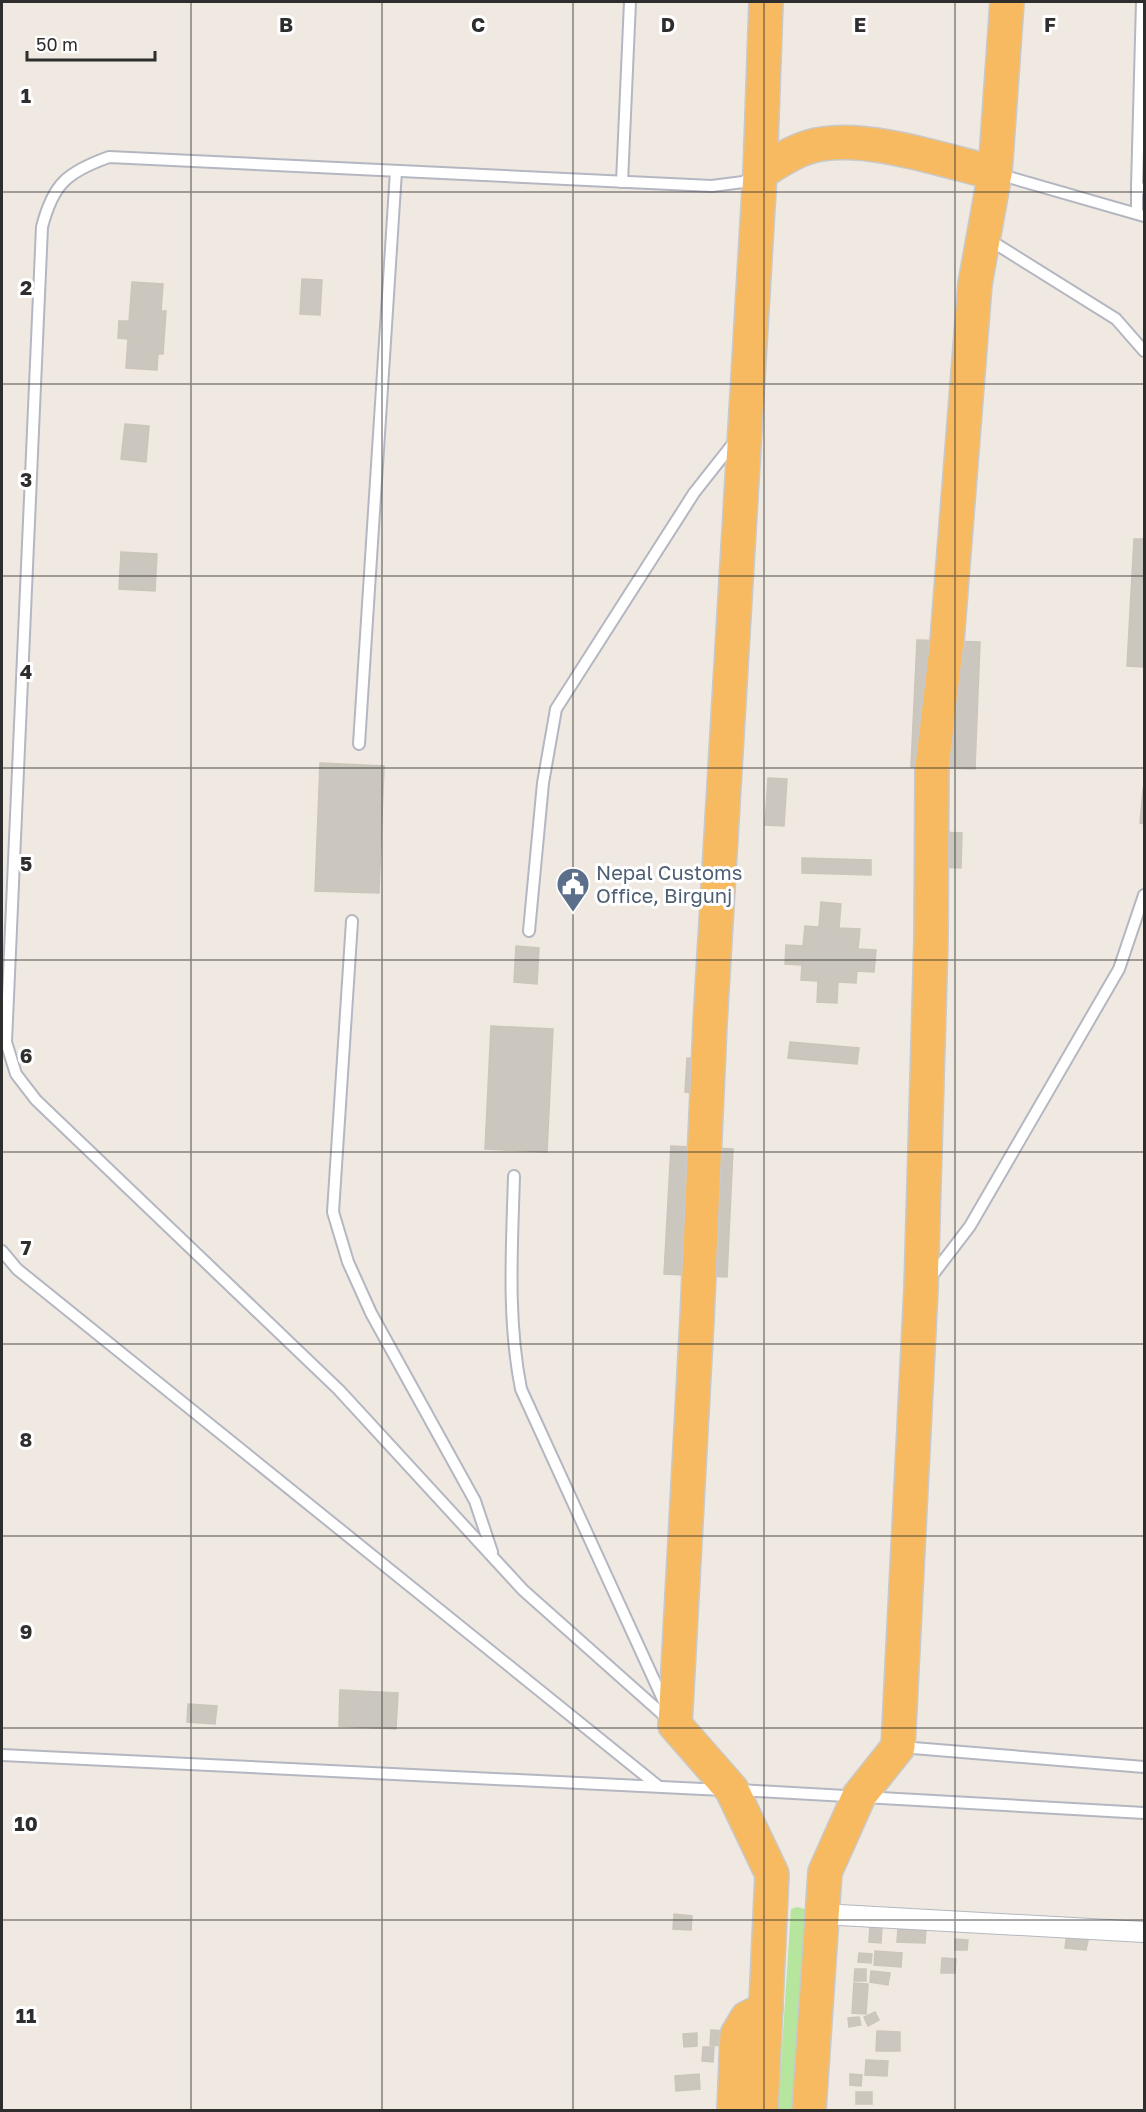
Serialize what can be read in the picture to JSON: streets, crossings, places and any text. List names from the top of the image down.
{
  "places": {
    "public building": ["Nepal Customs Office, Birgunj"]
  },
  "scale_bar": "50 m",
  "grid": {
    "columns": [
      "B",
      "C",
      "D",
      "E",
      "F"
    ],
    "rows": [
      "1",
      "2",
      "3",
      "4",
      "5",
      "6",
      "7",
      "8",
      "9",
      "10",
      "11"
    ]
  }
}
